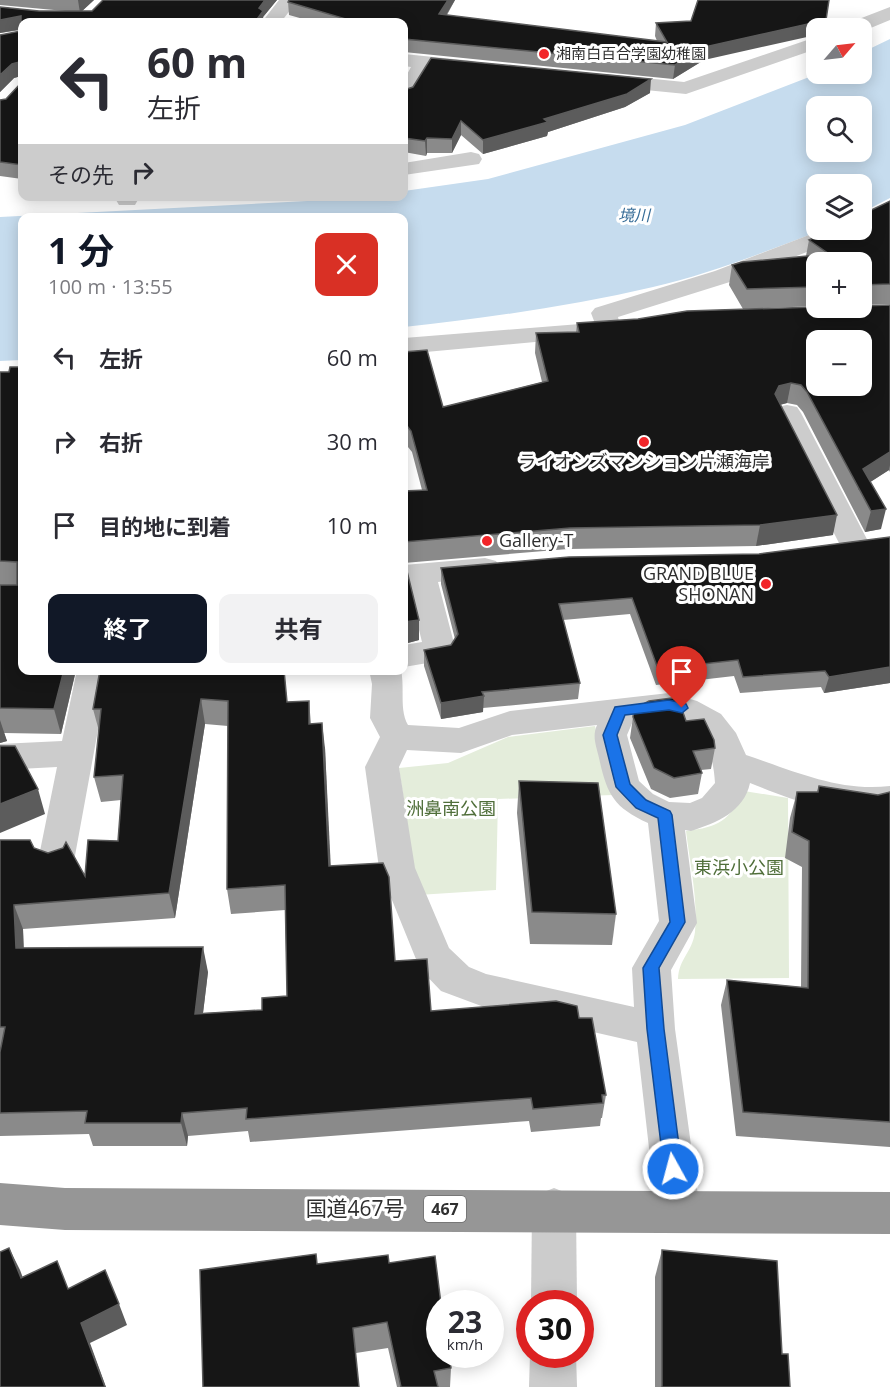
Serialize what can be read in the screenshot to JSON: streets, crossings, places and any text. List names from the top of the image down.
{
  "streets": {
    "highway": ["国道467号", "467"]
  },
  "water": ["境川"],
  "parks": ["洲鼻南公園", "東浜小公園"],
  "places": [
    "湘南白百合学園幼稚園",
    "ライオンズマンション片瀬海岸",
    "Gallery-T",
    "GRAND BLUE SHONAN"
  ],
  "north": "top right",
  "page": {
    "map_buttons": ["+", "−"],
    "turn": ["60 m", "左折"],
    "then": "その先",
    "heading": ["1 分", "100 m · 13:55"],
    "list": [
      {
        "name": "左折",
        "value": "60 m"
      },
      {
        "name": "右折",
        "value": "30 m"
      },
      {
        "name": "目的地に到着",
        "value": "10 m"
      }
    ],
    "buttons": ["終了", "共有"],
    "speed": "23 km/h",
    "limit": "30"
  }
}
